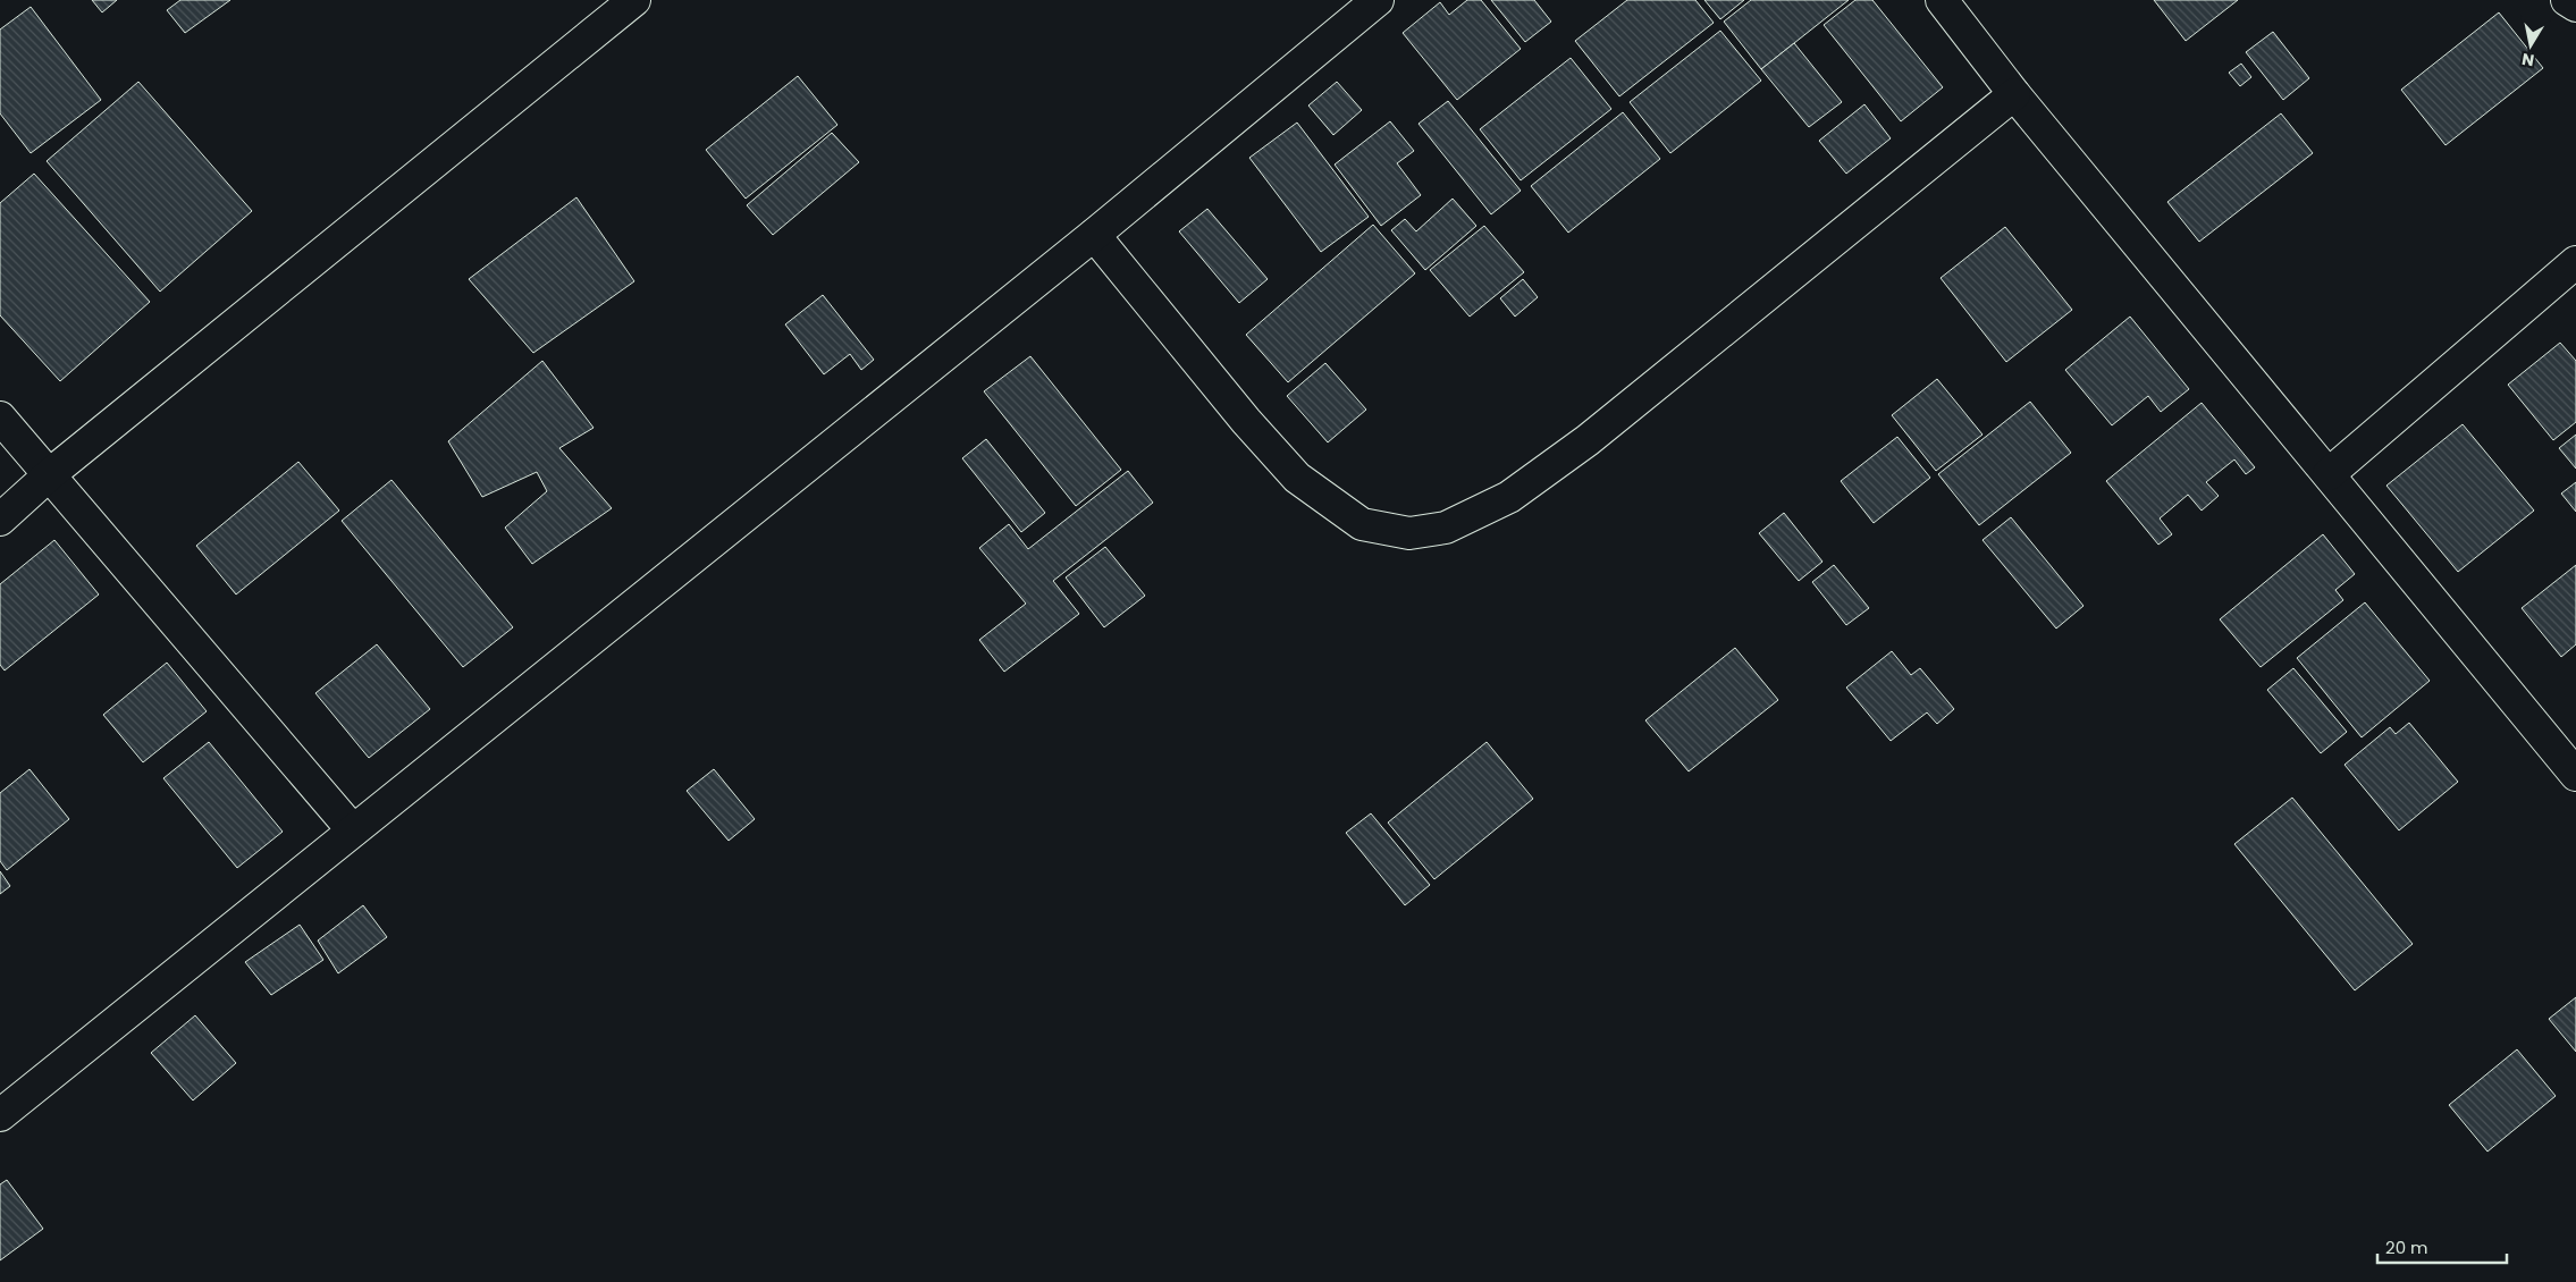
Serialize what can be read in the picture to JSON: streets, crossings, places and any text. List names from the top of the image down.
{
  "scale_bar": "20 m",
  "north": "bottom"
}
